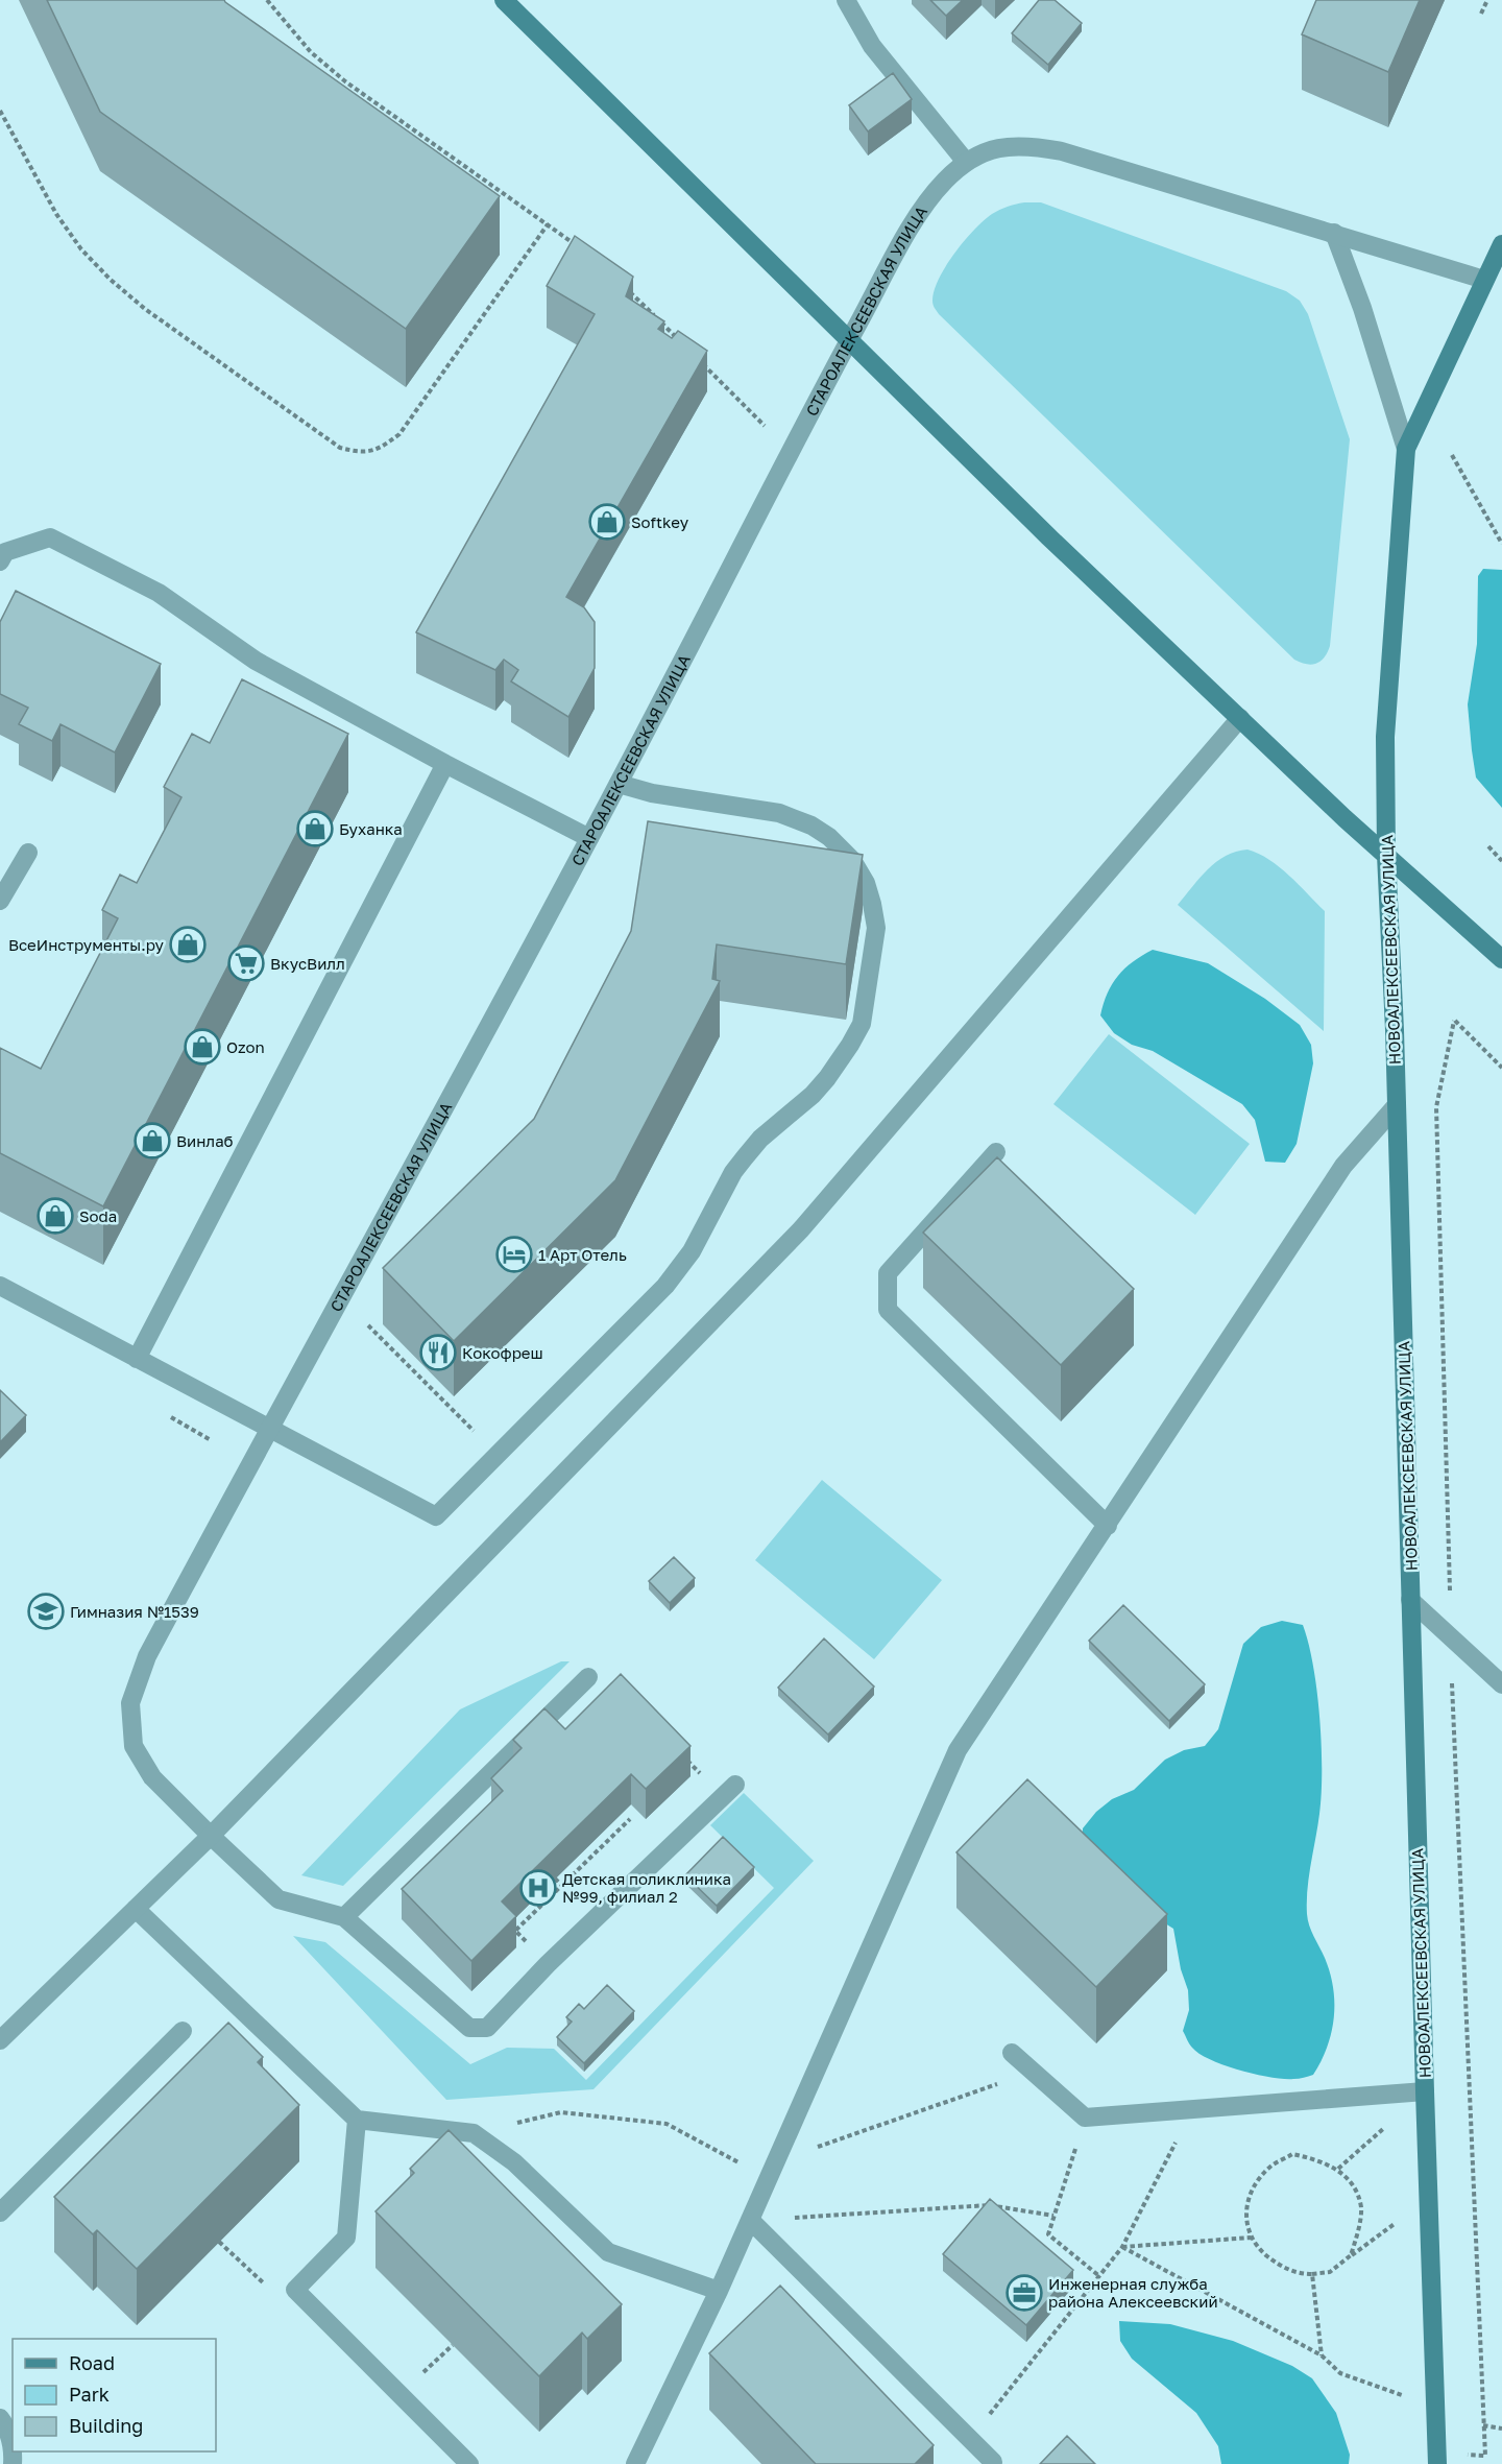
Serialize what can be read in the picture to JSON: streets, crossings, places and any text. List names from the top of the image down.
{
  "streets": {
    "street": ["СТАРОАЛЕКСЕЕВСКАЯ УЛИЦА", "НОВОАЛЕКСЕЕВСКАЯ УЛИЦА"]
  },
  "crossings": [
    ["СТАРОАЛЕКСЕЕВСКАЯ УЛИЦА", "НОВОАЛЕКСЕЕВСКАЯ УЛИЦА"]
  ],
  "places": {
    "shop": [
      "Softkey",
      "Буханка",
      "ВсеИнструменты.ру",
      "Ozon",
      "Винлаб",
      "Soda"
    ],
    "supermarket": ["ВкусВилл"],
    "hotel": ["1 Арт Отель"],
    "restaurant": ["Кокофреш"],
    "school or university": ["Гимназия №1539"],
    "hospital": ["Детская поликлиника №99, филиал 2"],
    "office": ["Инженерная служба района Алексеевский"]
  },
  "legend": ["Road", "Park", "Building"]
}
